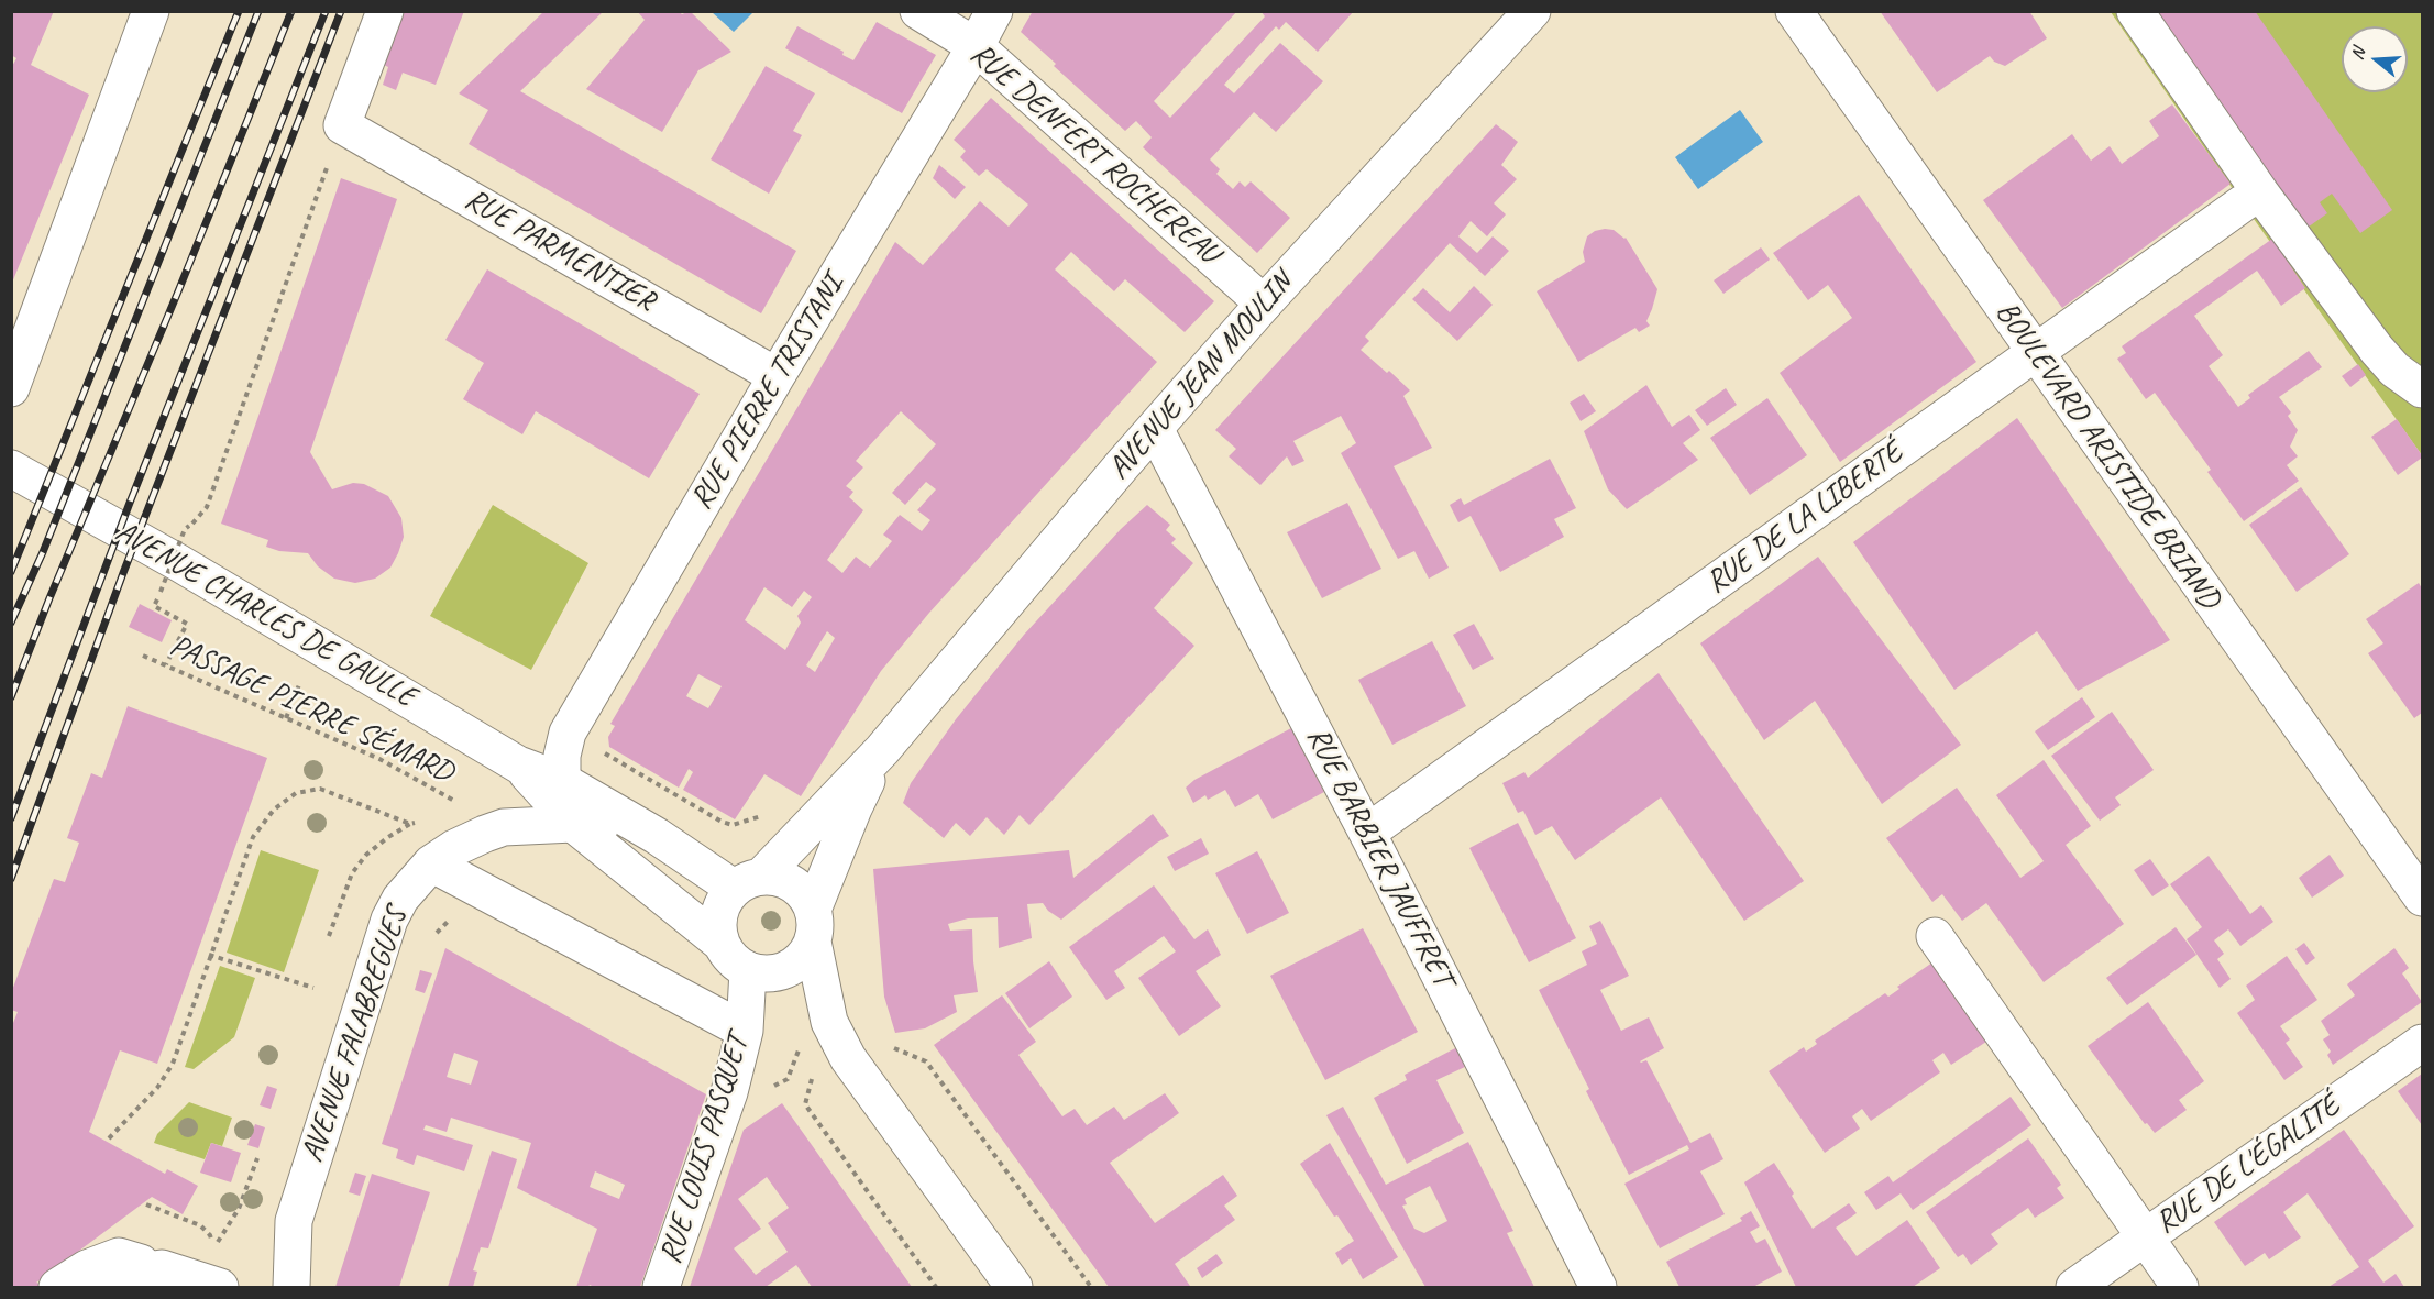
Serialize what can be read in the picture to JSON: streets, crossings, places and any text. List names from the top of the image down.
{
  "streets": {
    "street": [
      "RUE DENFERT ROCHEREAU",
      "RUE PARMENTIER",
      "AVENUE JEAN MOULIN",
      "RUE PIERRE TRISTANI",
      "BOULEVARD ARISTIDE BRIAND",
      "RUE DE LA LIBERTÉ",
      "AVENUE CHARLES DE GAULLE",
      "RUE BARBIER JAUFFRET",
      "AVENUE FALABREGUES",
      "RUE LOUIS PASQUET",
      "RUE DE L'ÉGALITÉ"
    ],
    "path": ["PASSAGE PIERRE SÉMARD"]
  },
  "crossings": [
    ["RUE DENFERT ROCHEREAU", "AVENUE JEAN MOULIN"],
    ["RUE DENFERT ROCHEREAU", "RUE PIERRE TRISTANI"],
    ["RUE PARMENTIER", "RUE PIERRE TRISTANI"],
    ["AVENUE JEAN MOULIN", "RUE BARBIER JAUFFRET"],
    ["AVENUE JEAN MOULIN", "RUE LOUIS PASQUET"],
    ["BOULEVARD ARISTIDE BRIAND", "RUE DE LA LIBERTÉ"],
    ["RUE DE LA LIBERTÉ", "RUE BARBIER JAUFFRET"]
  ],
  "north": "left"
}
